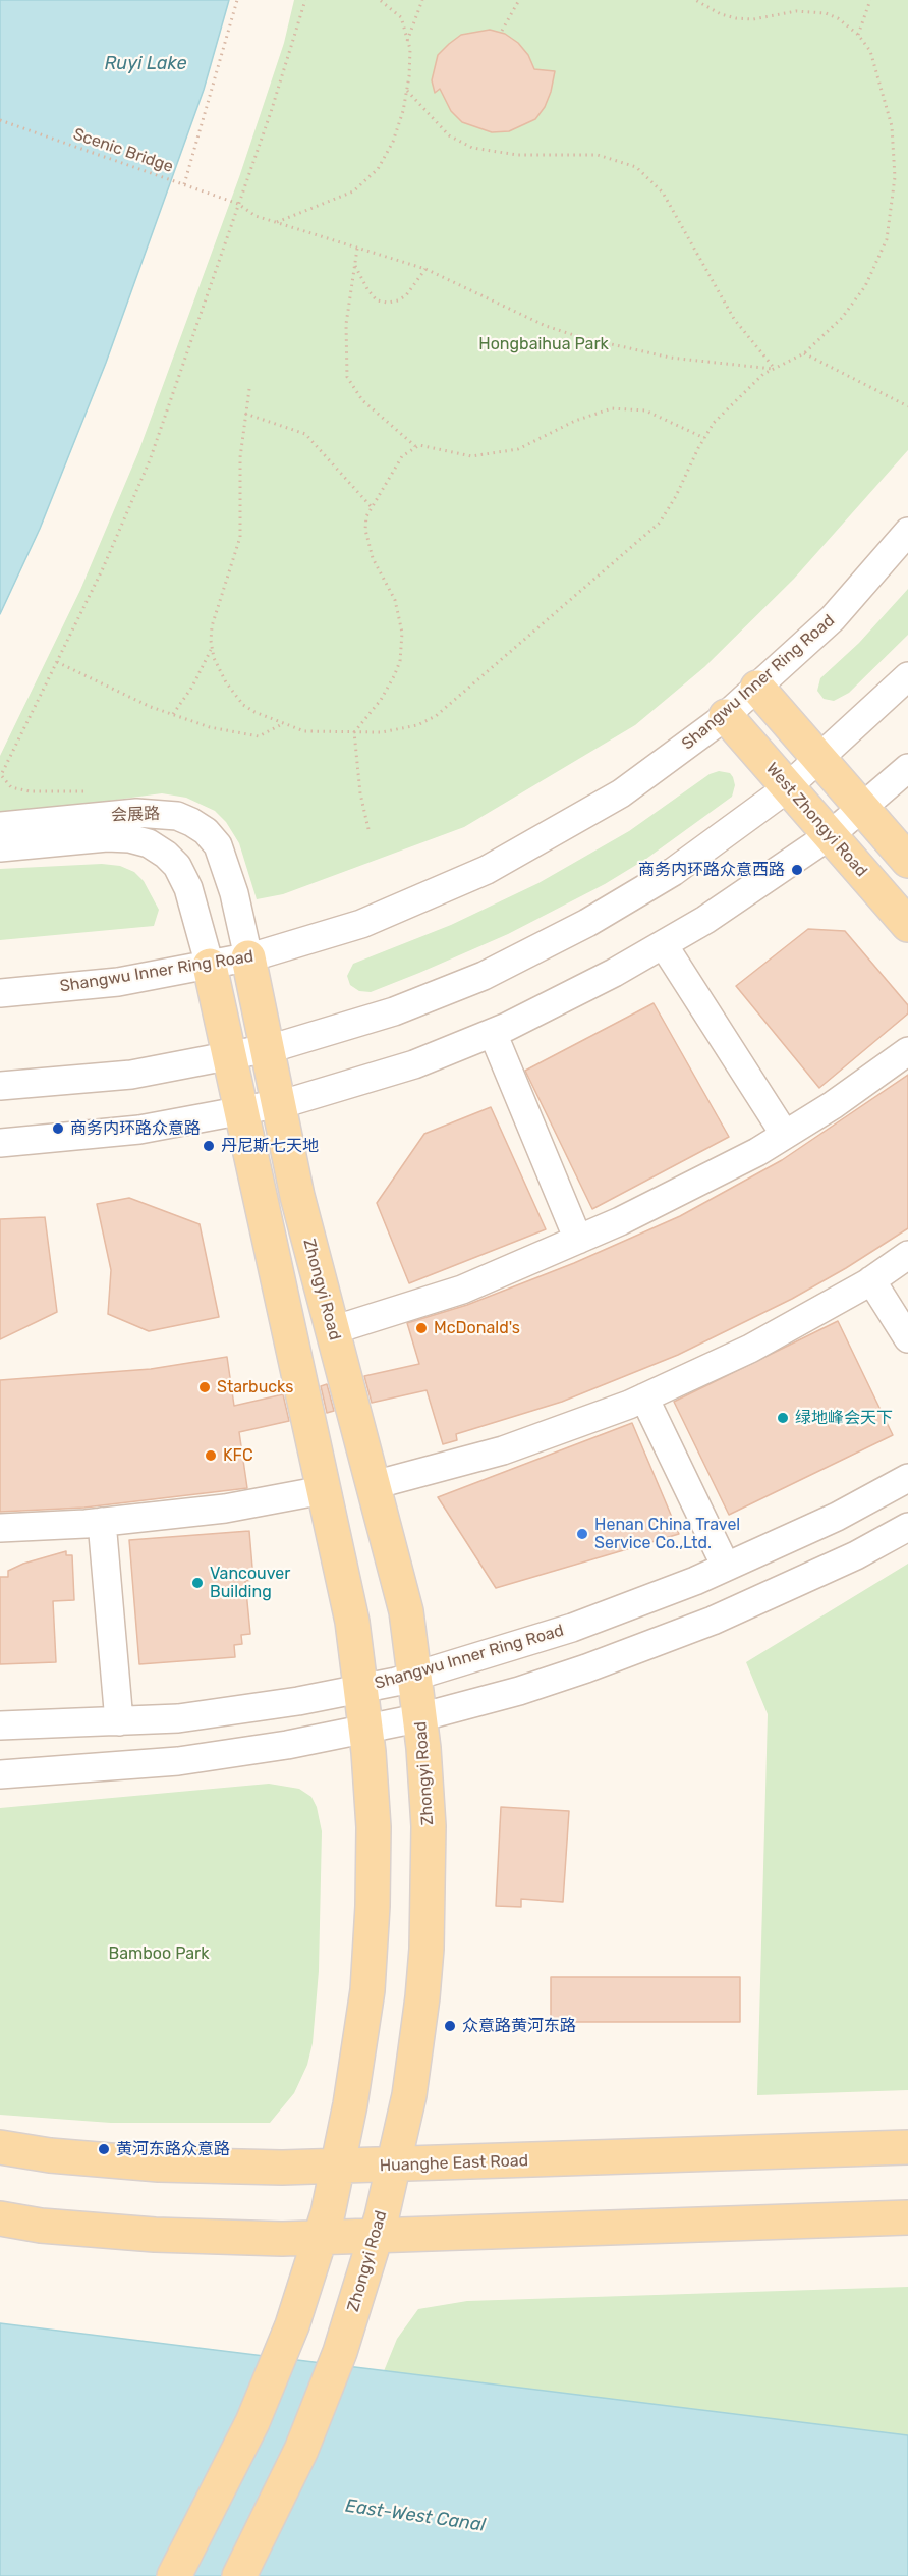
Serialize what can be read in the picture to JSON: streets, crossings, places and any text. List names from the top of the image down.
{
  "streets": {
    "main road": ["West Zhongyi Road", "Zhongyi Road", "Huanghe East Road"],
    "street": ["Shangwu Inner Ring Road", "会展路"],
    "path": ["Scenic Bridge"]
  },
  "crossings": [
    ["Shangwu Inner Ring Road", "会展路"],
    ["Shangwu Inner Ring Road", "West Zhongyi Road"],
    ["Shangwu Inner Ring Road", "Zhongyi Road"],
    ["会展路", "Zhongyi Road"],
    ["Zhongyi Road", "Huanghe East Road"]
  ],
  "water": ["Ruyi Lake", "East-West Canal"],
  "parks": ["Hongbaihua Park", "Bamboo Park"],
  "places": [
    "商务内环路众意西路",
    "商务内环路众意路",
    "丹尼斯七天地",
    "McDonald's",
    "Starbucks",
    "绿地峰会天下",
    "KFC",
    "Henan China Travel Service Co.,Ltd.",
    "Vancouver Building",
    "众意路黄河东路",
    "黄河东路众意路"
  ]
}
